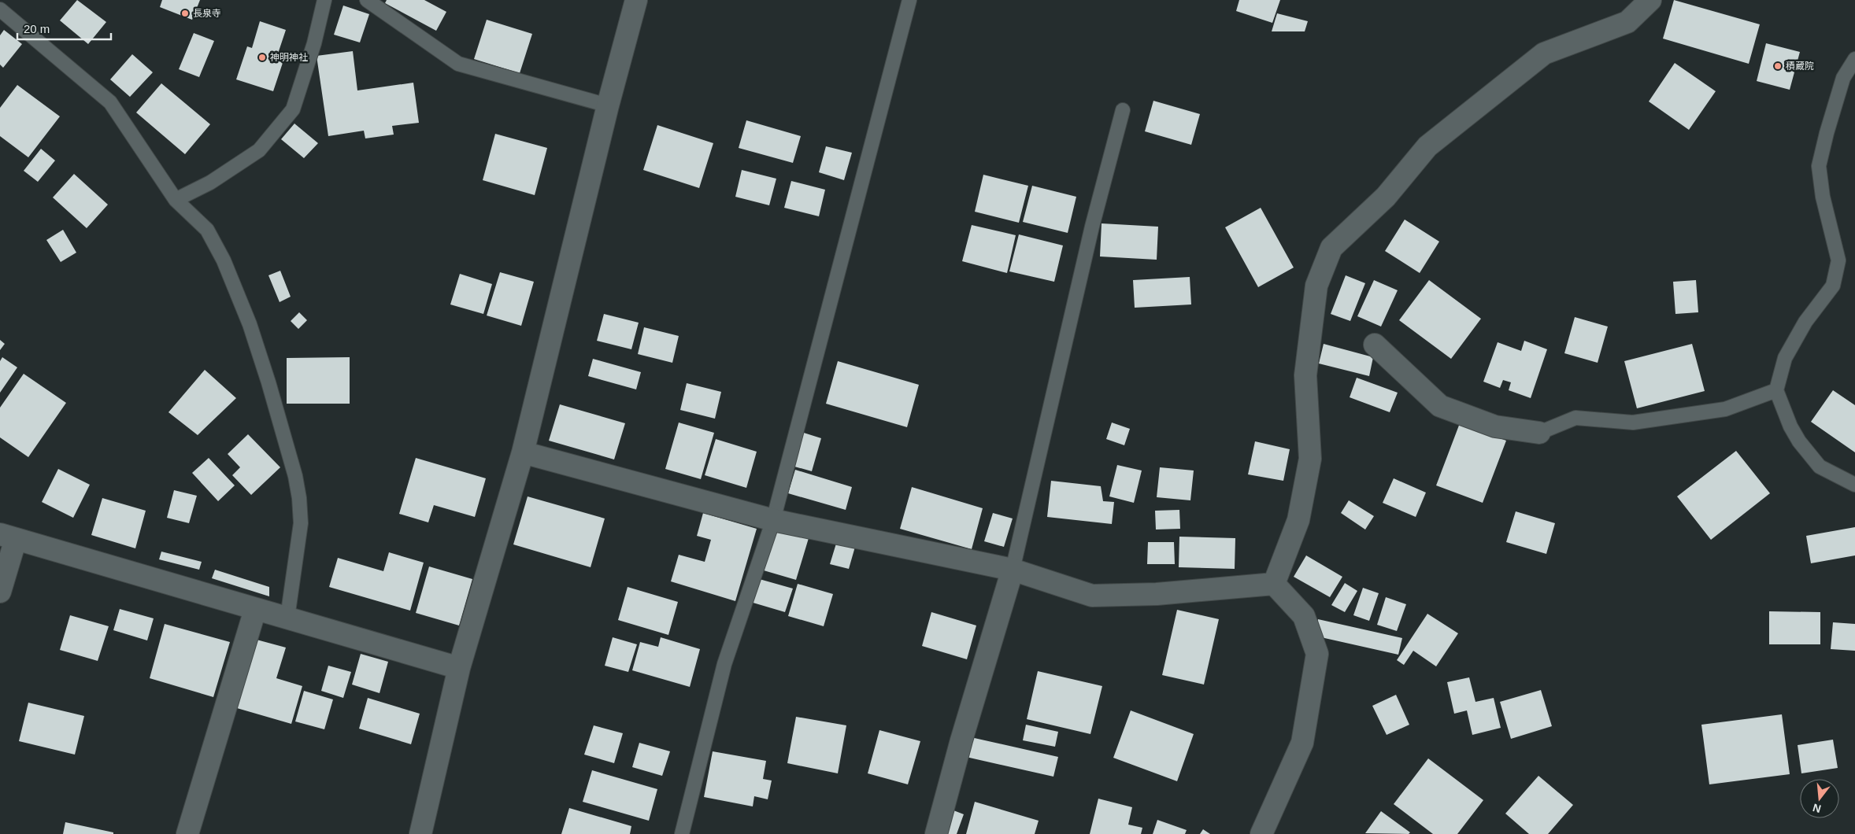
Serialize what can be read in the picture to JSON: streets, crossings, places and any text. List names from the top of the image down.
{
  "places": ["長泉寺", "神明神社", "積蔵院"],
  "scale_bar": "20 m",
  "north": "bottom"
}
